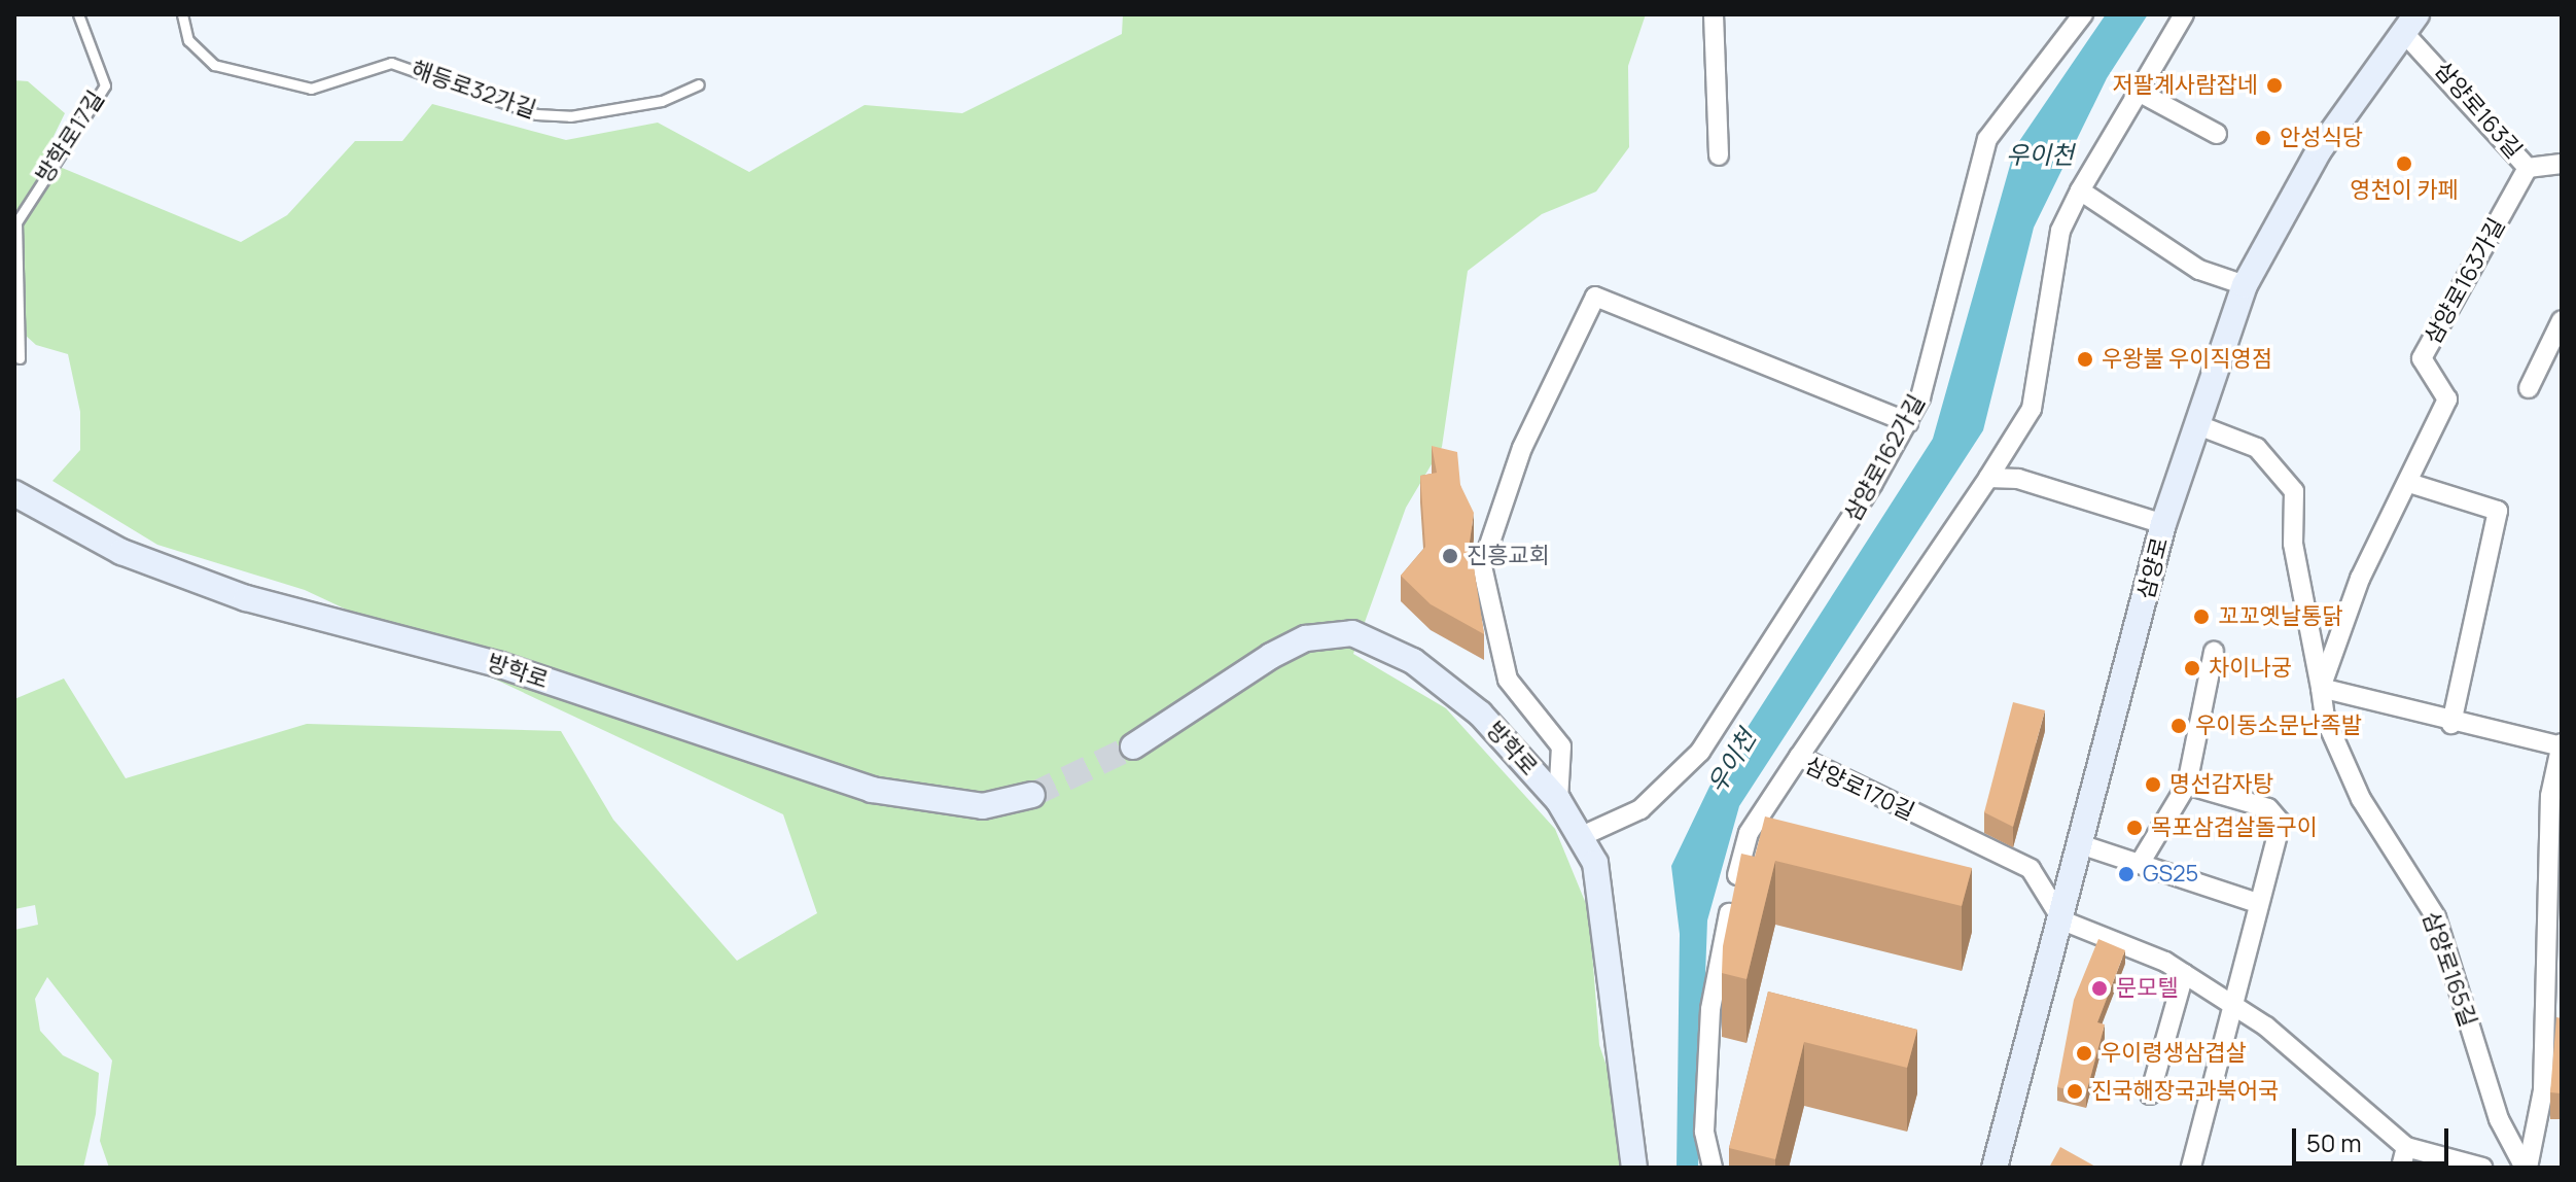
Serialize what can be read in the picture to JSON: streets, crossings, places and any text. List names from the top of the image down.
{
  "streets": {
    "main road": ["삼양로", "방학로"],
    "street": [
      "삼양로163길",
      "삼양로163가길",
      "삼양로162가길",
      "삼양로170길",
      "삼양로165길"
    ],
    "lane": ["해등로32가길", "방학로17길"]
  },
  "crossings": [
    ["삼양로163길", "삼양로163가길"],
    ["삼양로163길", "삼양로"],
    ["삼양로163가길", "삼양로165길"],
    ["삼양로162가길", "방학로"],
    ["삼양로", "삼양로170길"],
    ["삼양로", "삼양로165길"]
  ],
  "water": ["우이천"],
  "places": [
    "저팔계사람잡네",
    "안성식당",
    "영천이 카페",
    "우왕불 우이직영점",
    "진흥교회",
    "꼬꼬옛날통닭",
    "차이나궁",
    "우이동소문난족발",
    "명선감자탕",
    "목포삼겹살돌구이",
    "GS25",
    "문모텔",
    "우이령생삼겹살",
    "진국해장국과북어국"
  ],
  "scale_bar": "50 m"
}
